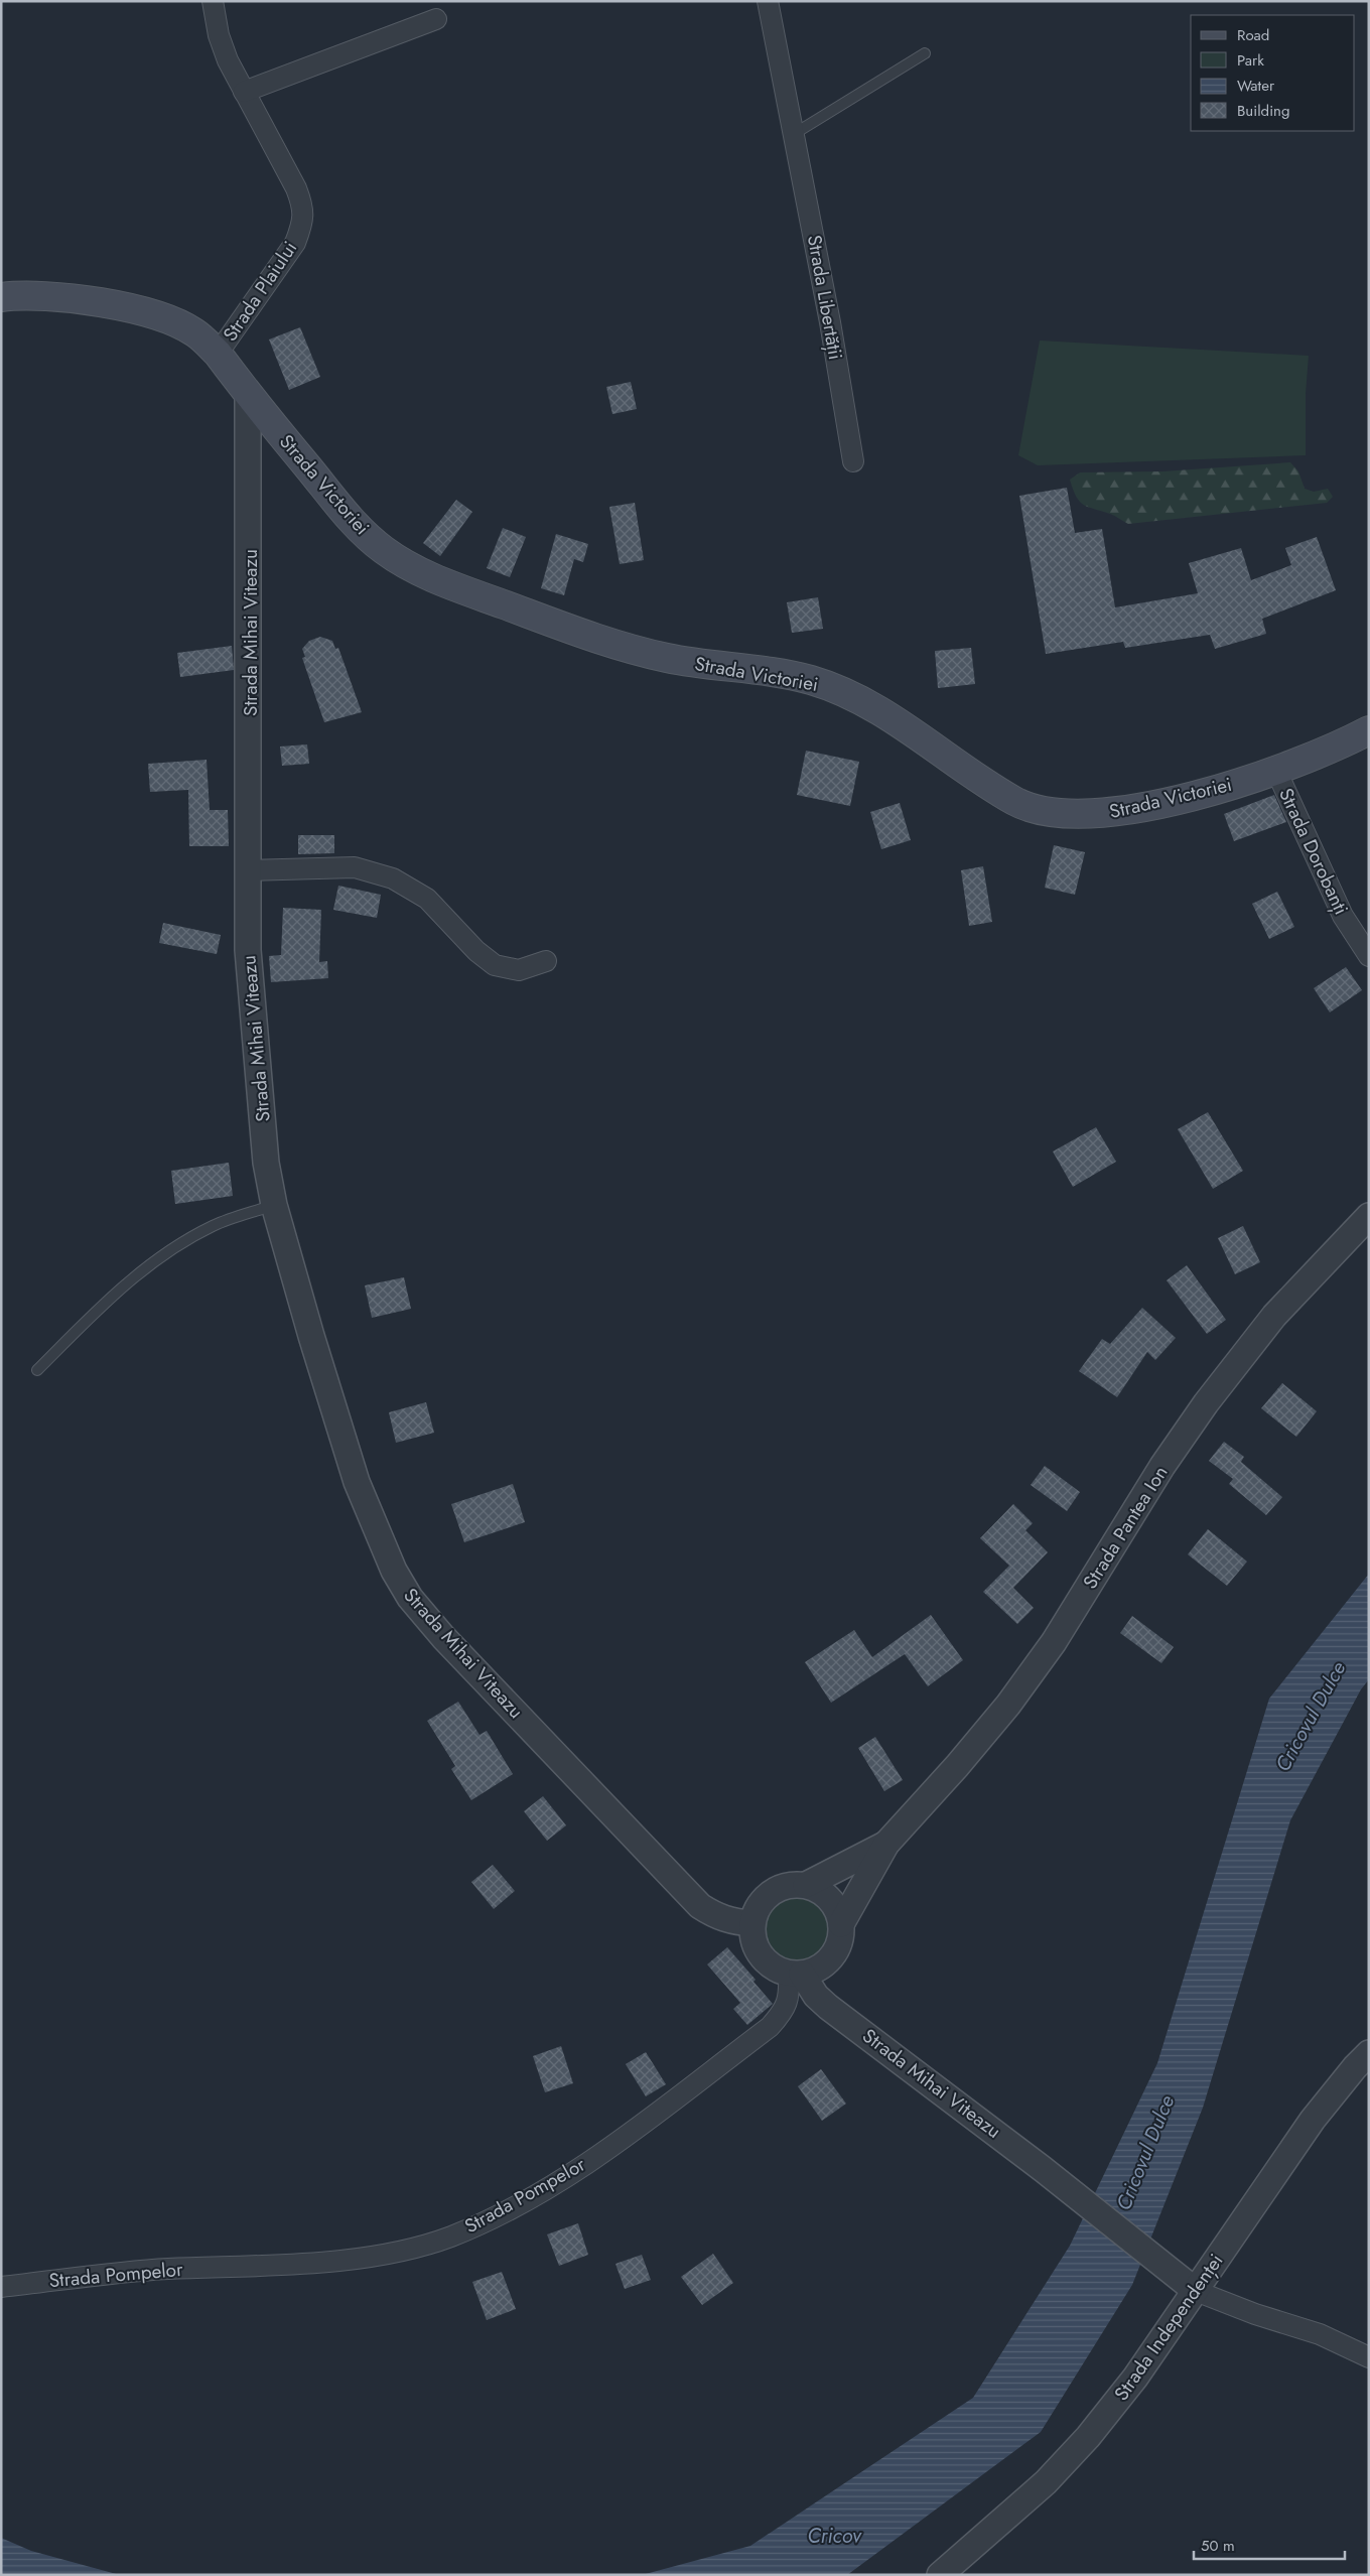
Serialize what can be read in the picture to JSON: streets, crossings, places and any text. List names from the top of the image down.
{
  "streets": {
    "main road": ["Strada Victoriei"],
    "street": [
      "Strada Plaiului",
      "Strada Libertății",
      "Strada Mihai Viteazu",
      "Strada Dorobanți",
      "Strada Pantea Ion",
      "Strada Pompelor",
      "Strada Independenței"
    ]
  },
  "crossings": [
    ["Strada Plaiului", "Strada Victoriei"],
    ["Strada Victoriei", "Strada Mihai Viteazu"],
    ["Strada Victoriei", "Strada Dorobanți"],
    ["Strada Mihai Viteazu", "Strada Pantea Ion"],
    ["Strada Mihai Viteazu", "Strada Pompelor"],
    ["Strada Mihai Viteazu", "Strada Independenței"],
    ["Strada Pantea Ion", "Strada Pompelor"]
  ],
  "water": ["Cricovul Dulce", "Cricov"],
  "legend": [
    "Road",
    "Park",
    "Water",
    "Building"
  ],
  "scale_bar": "50 m"
}
